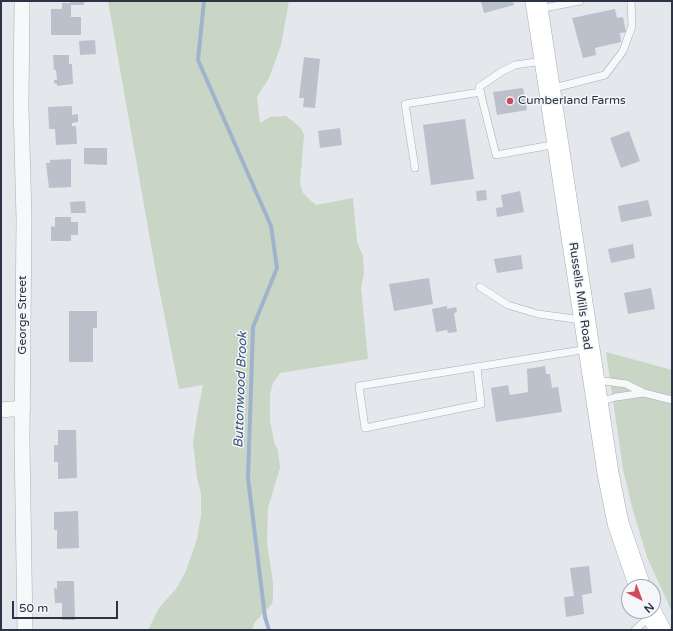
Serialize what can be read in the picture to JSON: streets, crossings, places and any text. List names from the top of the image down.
{
  "streets": {
    "main road": ["Russells Mills Road"],
    "street": ["George Street"]
  },
  "water": ["Buttonwood Brook"],
  "places": ["Cumberland Farms"],
  "scale_bar": "50 m",
  "north": "bottom right"
}
